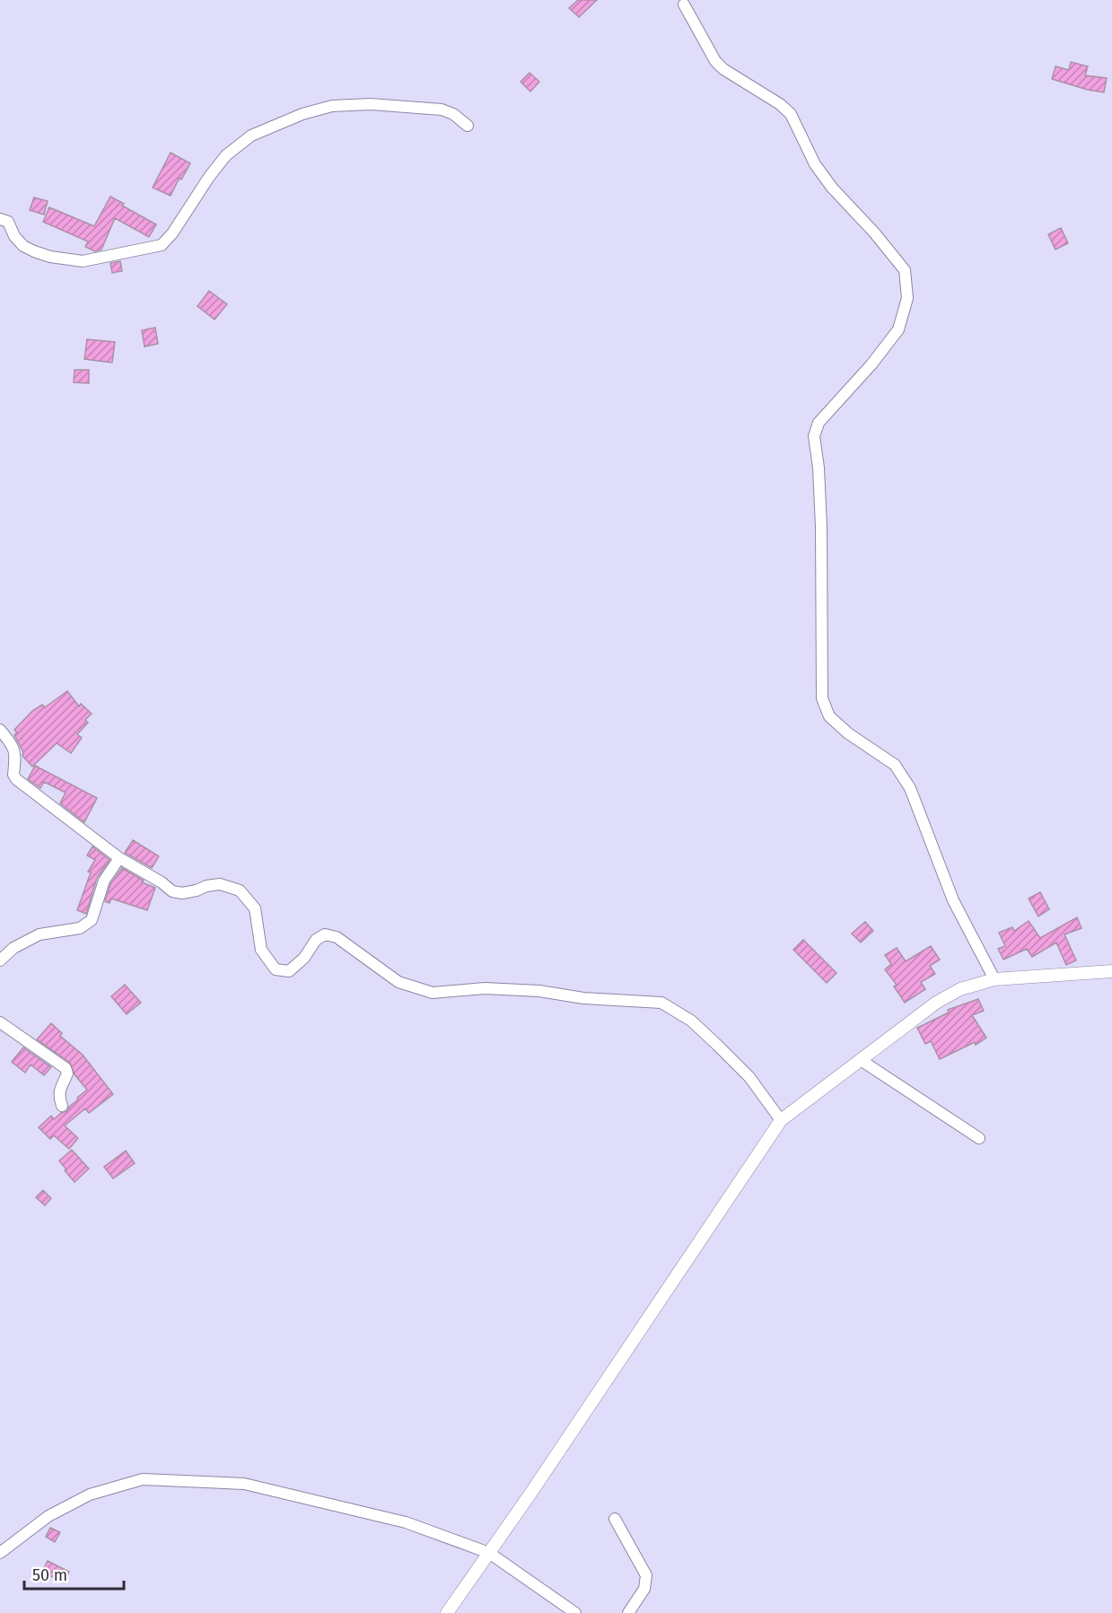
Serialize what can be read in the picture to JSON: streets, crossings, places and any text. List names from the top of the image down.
{
  "scale_bar": "50 m"
}
